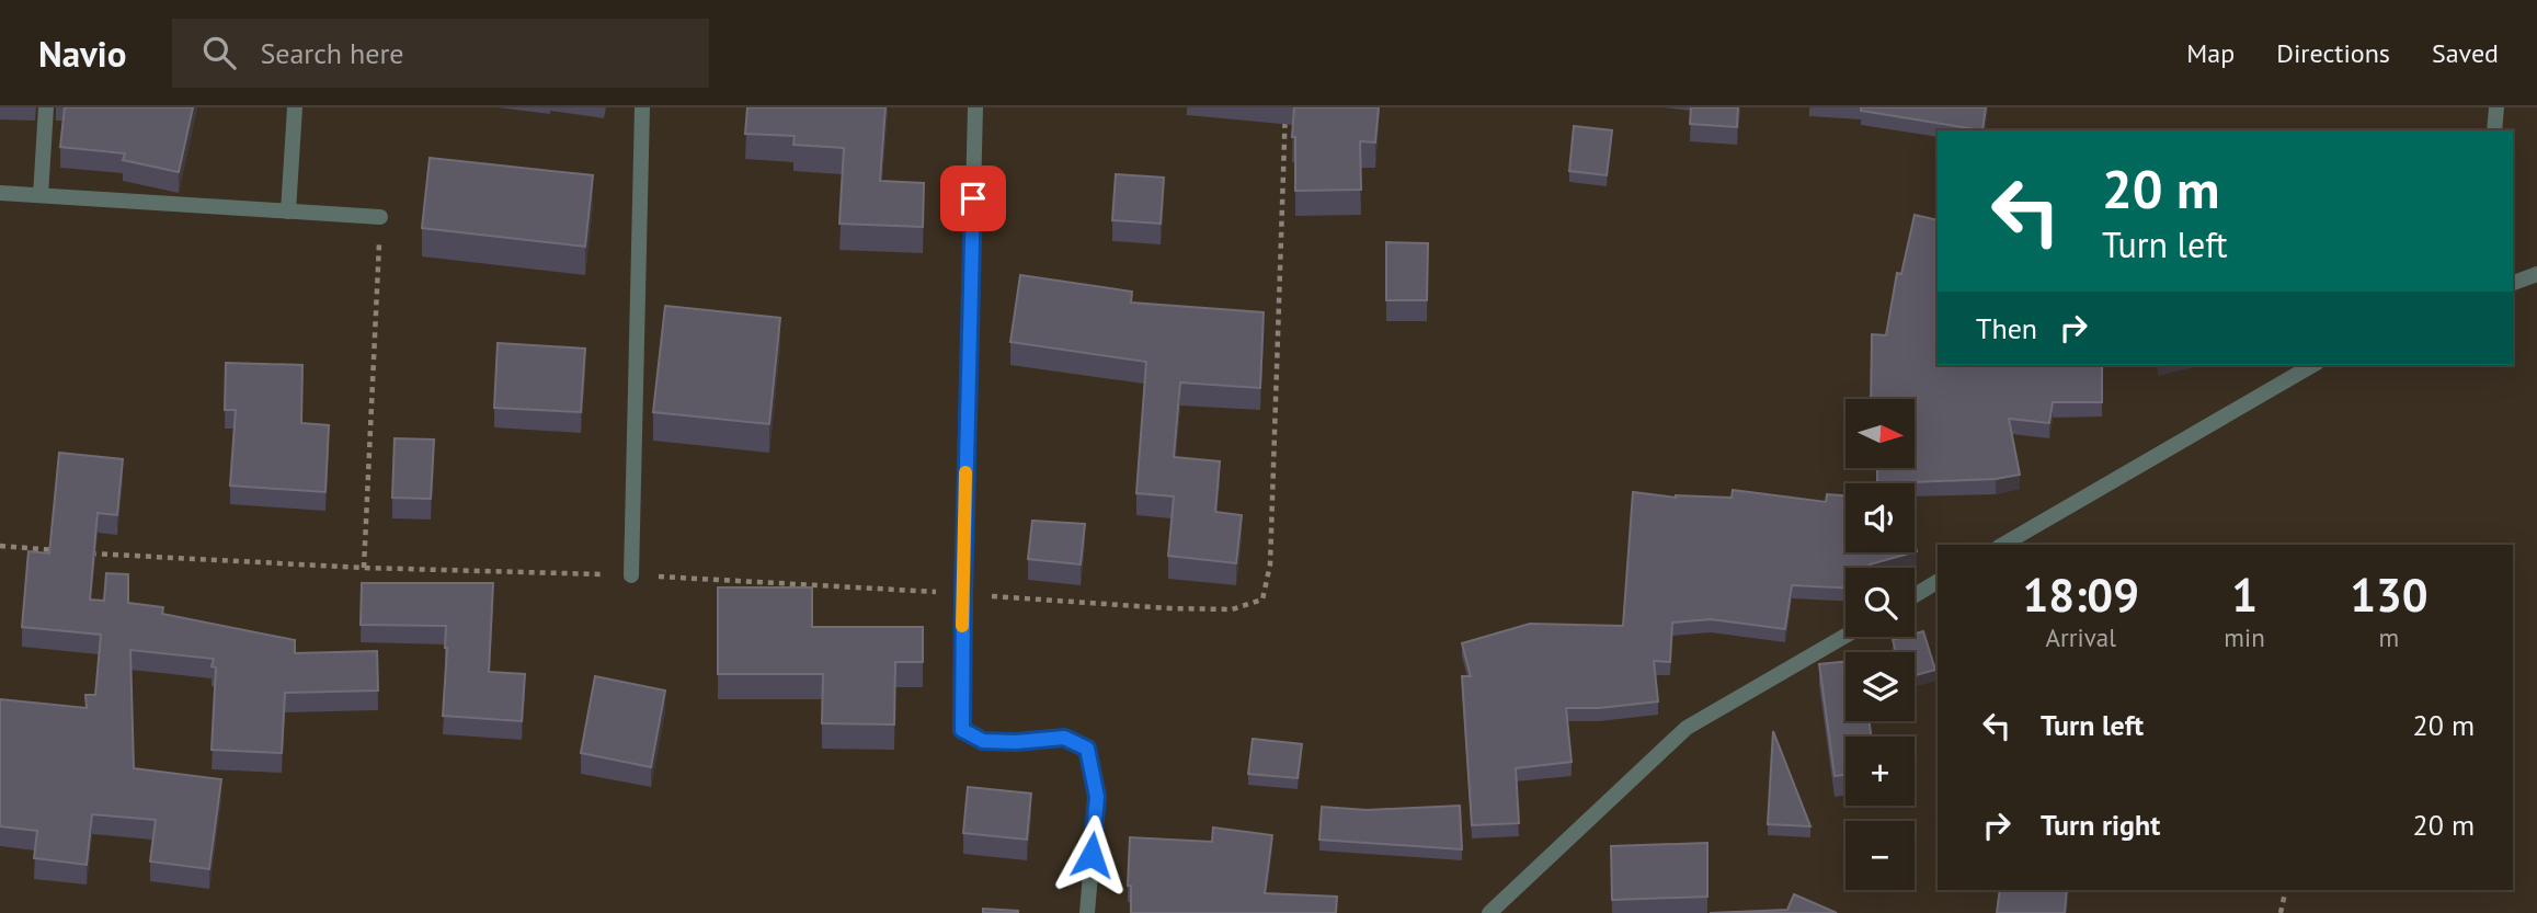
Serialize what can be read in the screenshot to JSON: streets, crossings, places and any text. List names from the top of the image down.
{
  "north": "right",
  "page": {
    "header": "Navio",
    "search": "Search here",
    "nav": ["Map", "Directions", "Saved"],
    "turn": ["20 m", "Turn left"],
    "then": "Then",
    "map_buttons": ["+", "−"],
    "eta": [
      "18:09",
      "Arrival",
      "1",
      "min",
      "130",
      "m"
    ],
    "list": [
      {
        "name": "Turn left",
        "value": "20 m"
      },
      {
        "name": "Turn right",
        "value": "20 m"
      }
    ]
  }
}
